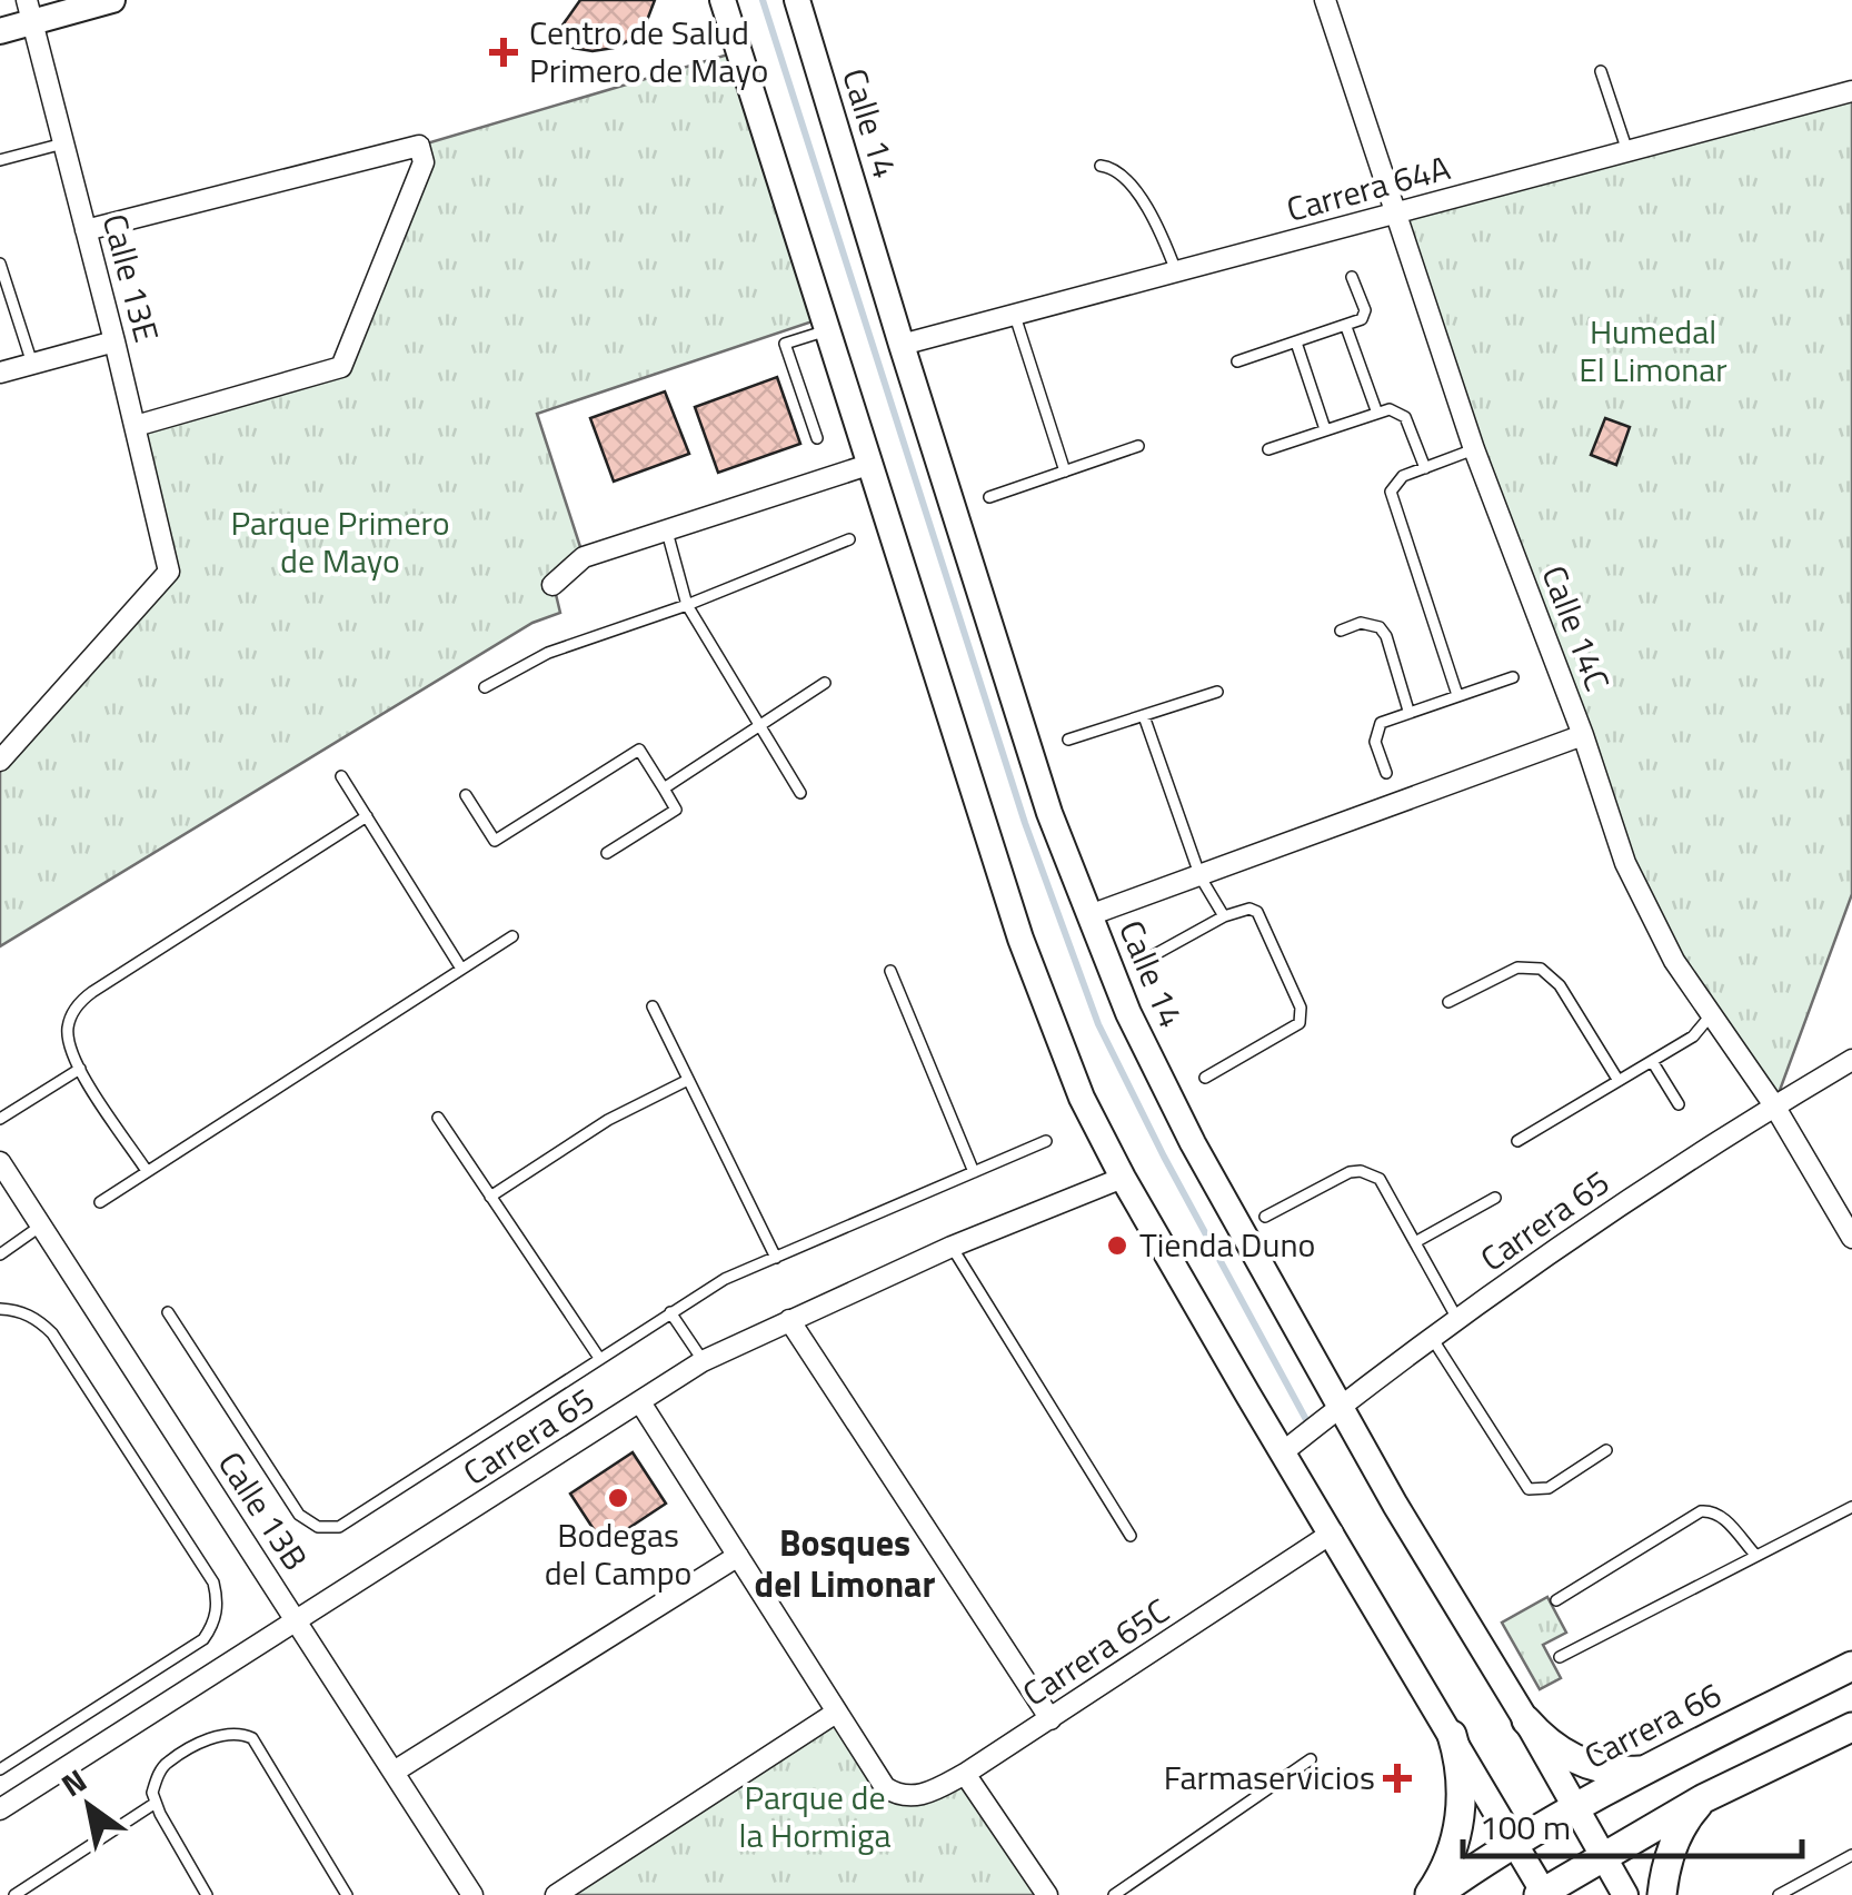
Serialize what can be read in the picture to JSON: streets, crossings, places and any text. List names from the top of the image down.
{
  "streets": {
    "main road": ["Carrera 66"],
    "street": [
      "Calle 14",
      "Carrera 64A",
      "Calle 13E",
      "Calle 14C",
      "Carrera 65",
      "Calle 13B",
      "Carrera 65C"
    ]
  },
  "crossings": [
    ["Calle 14", "Carrera 64A"],
    ["Calle 14", "Carrera 65"],
    ["Calle 14", "Carrera 66"],
    ["Carrera 64A", "Calle 14C"],
    ["Calle 14C", "Carrera 65"],
    ["Carrera 65", "Calle 13B"]
  ],
  "districts": ["Bosques del Limonar"],
  "parks": ["Humedal El Limonar", "Parque Primero de Mayo", "Parque de la Hormiga"],
  "places": {
    "health": ["Centro de Salud Primero de Mayo", "Farmaservicios"],
    "other": ["Tienda Duno", "Bodegas del Campo"]
  },
  "scale_bar": "100 m",
  "north": "top left"
}
